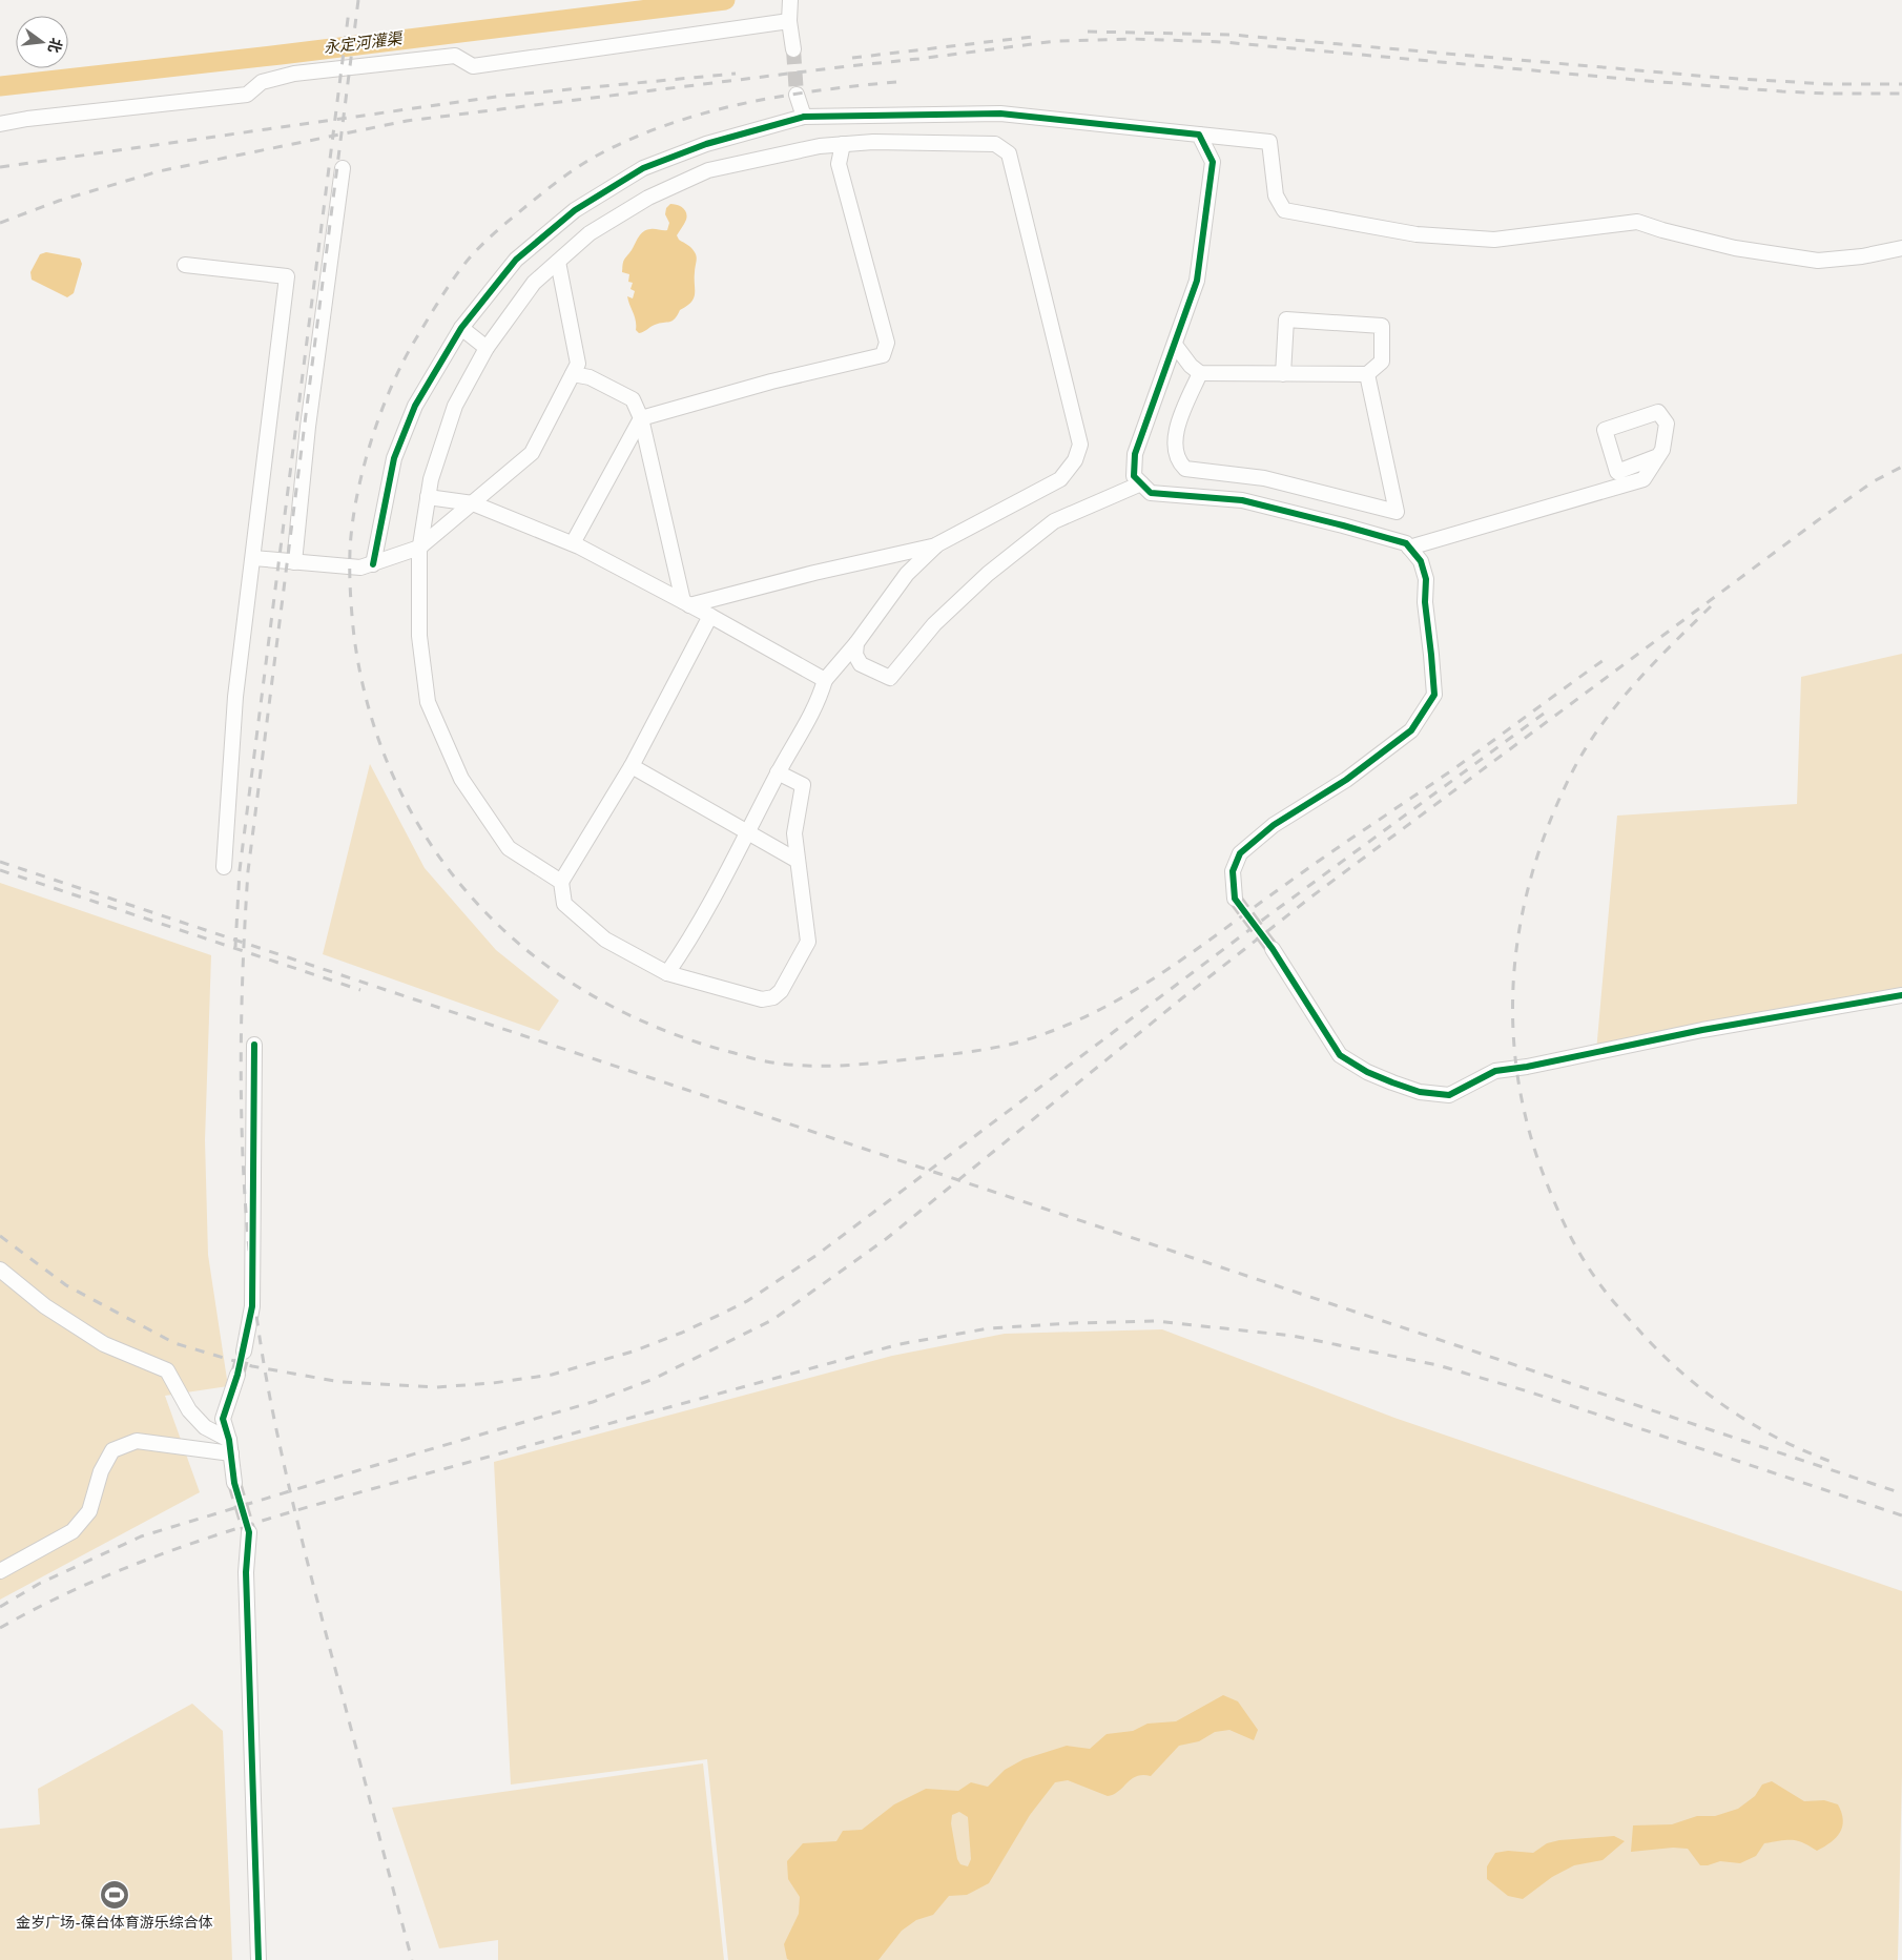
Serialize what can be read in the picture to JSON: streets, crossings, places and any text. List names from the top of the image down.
{
  "water": ["永定河灌渠"],
  "places": {
    "sports": ["金岁广场-葆台体育游乐综合体"]
  },
  "north": "right"
}
